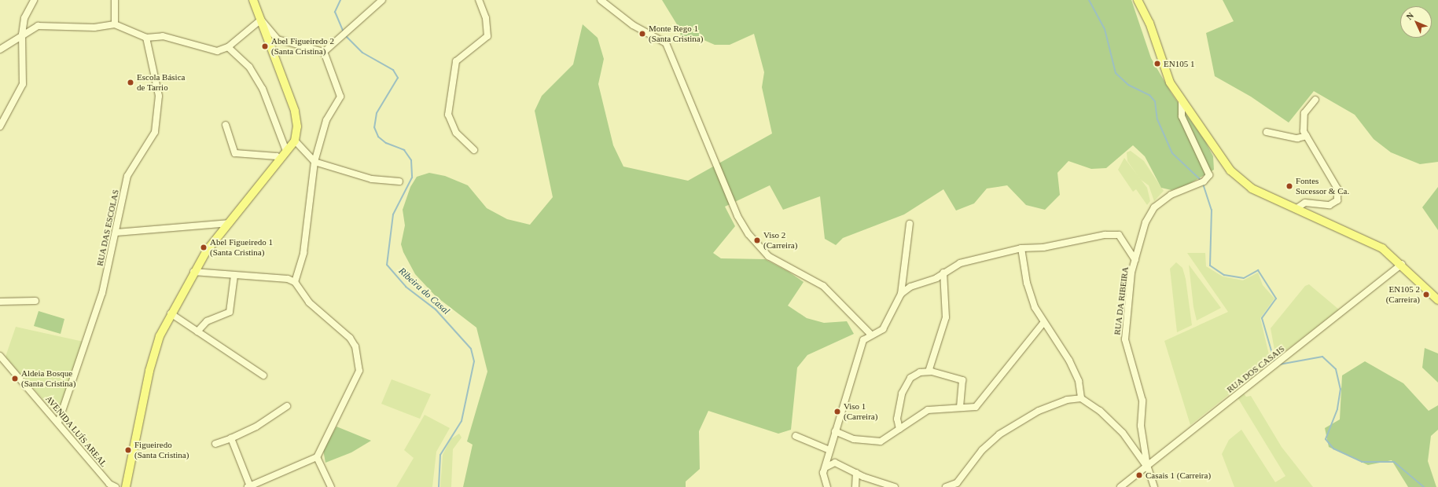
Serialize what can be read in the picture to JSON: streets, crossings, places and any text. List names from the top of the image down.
{
  "streets": {
    "street": [
      "RUA DAS ESCOLAS",
      "RUA DA RIBEIRA",
      "RUA DOS CASAIS",
      "AVENIDA LUÍS AREAL"
    ]
  },
  "crossings": [
    ["RUA DAS ESCOLAS", "AVENIDA LUÍS AREAL"],
    ["RUA DA RIBEIRA", "RUA DOS CASAIS"]
  ],
  "water": ["Ribeira do Casal"],
  "places": [
    "Monte Rego 1 (Santa Cristina)",
    "Abel Figueiredo 2 (Santa Cristina)",
    "EN105 1",
    "Escola Básica de Tarrio",
    "Fontes Sucessor & Ca.",
    "Viso 2 (Carreira)",
    "Abel Figueiredo 1 (Santa Cristina)",
    "EN105 2 (Carreira)",
    "Aldeia Bosque (Santa Cristina)",
    "Viso 1 (Carreira)",
    "Figueiredo (Santa Cristina)",
    "Casais 1 (Carreira)"
  ],
  "north": "top left"
}
